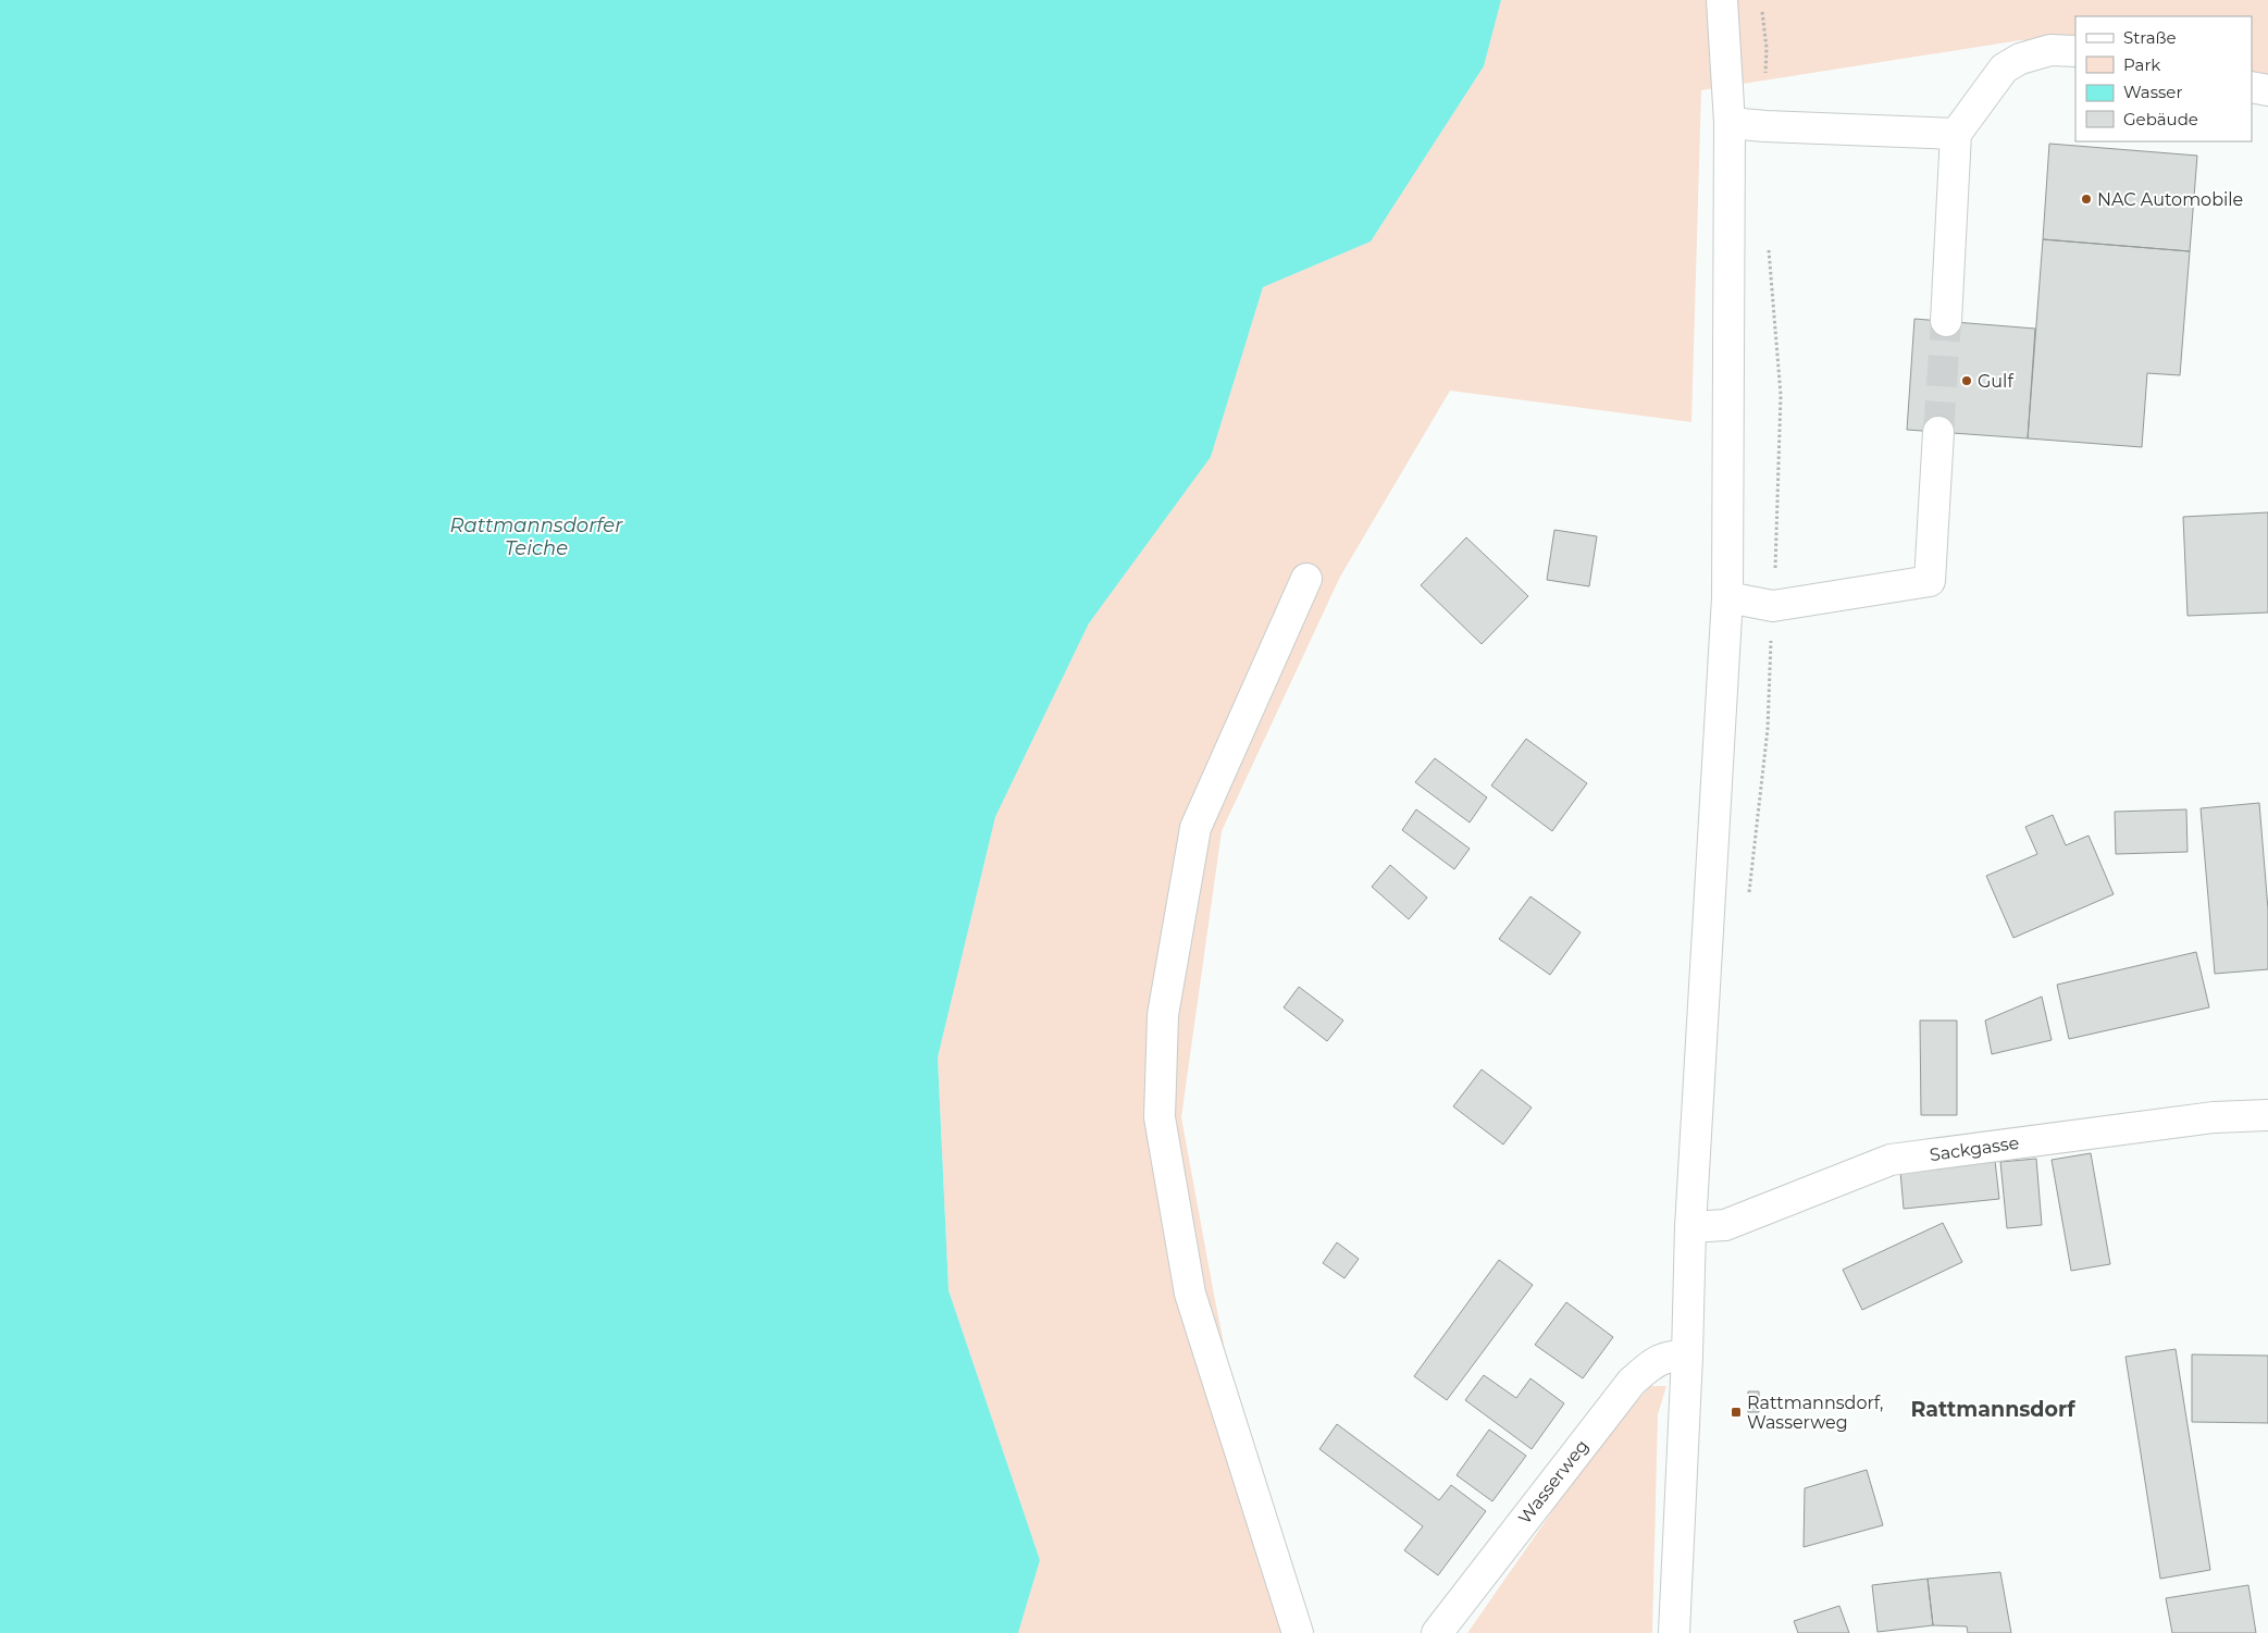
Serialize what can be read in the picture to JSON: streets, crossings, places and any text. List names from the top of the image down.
{
  "streets": {
    "street": ["Sackgasse", "Wasserweg"]
  },
  "districts": ["Rattmannsdorf"],
  "water": ["Rattmannsdorfer Teiche"],
  "places": {
    "other": ["NAC Automobile", "Gulf"],
    "transit": ["Rattmannsdorf, Wasserweg"]
  },
  "legend": [
    "Straße",
    "Park",
    "Wasser",
    "Gebäude"
  ]
}
